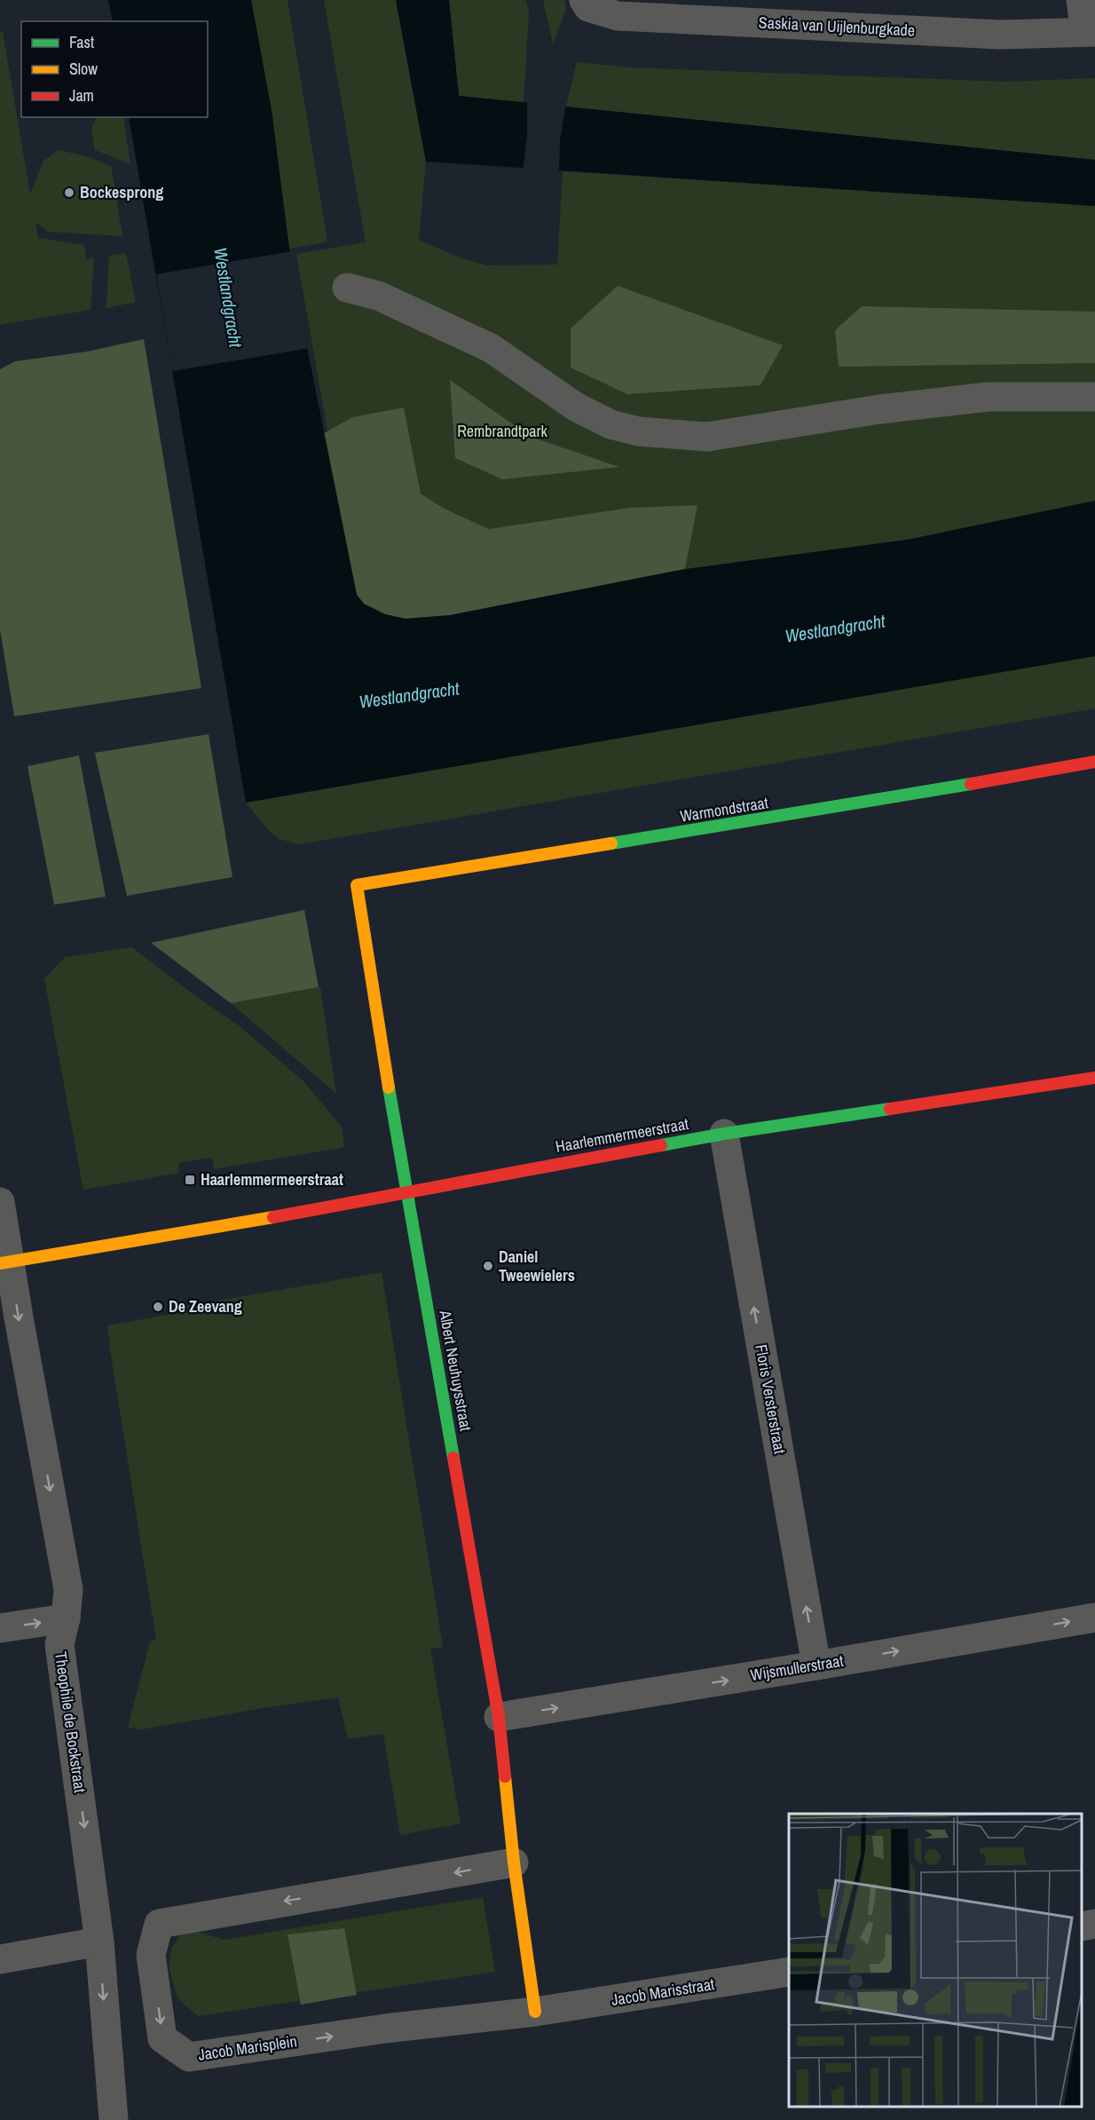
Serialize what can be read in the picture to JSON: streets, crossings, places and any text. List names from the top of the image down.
{
  "streets": {
    "street": [
      "Saskia van Uijlenburgkade",
      "Warmondstraat",
      "Haarlemmermeerstraat",
      "Albert Neuhuysstraat",
      "Floris Versterstraat",
      "Wijsmullerstraat",
      "Theophile de Bockstraat",
      "Jacob Marisstraat",
      "Jacob Marisplein"
    ]
  },
  "crossings": [
    ["Warmondstraat", "Albert Neuhuysstraat"],
    ["Haarlemmermeerstraat", "Albert Neuhuysstraat"],
    ["Haarlemmermeerstraat", "Floris Versterstraat"],
    ["Haarlemmermeerstraat", "Theophile de Bockstraat"],
    ["Albert Neuhuysstraat", "Wijsmullerstraat"],
    ["Albert Neuhuysstraat", "Jacob Marisplein"],
    ["Floris Versterstraat", "Wijsmullerstraat"],
    ["Jacob Marisstraat", "Jacob Marisplein"]
  ],
  "one_way": ["Floris Versterstraat", "Wijsmullerstraat", "Theophile de Bockstraat"],
  "water": ["Westlandgracht"],
  "parks": ["Rembrandtpark"],
  "places": {
    "other": ["Bockesprong", "Daniel Tweewielers", "De Zeevang"],
    "transit": ["Haarlemmermeerstraat"]
  },
  "legend": ["Fast", "Slow", "Jam"]
}
